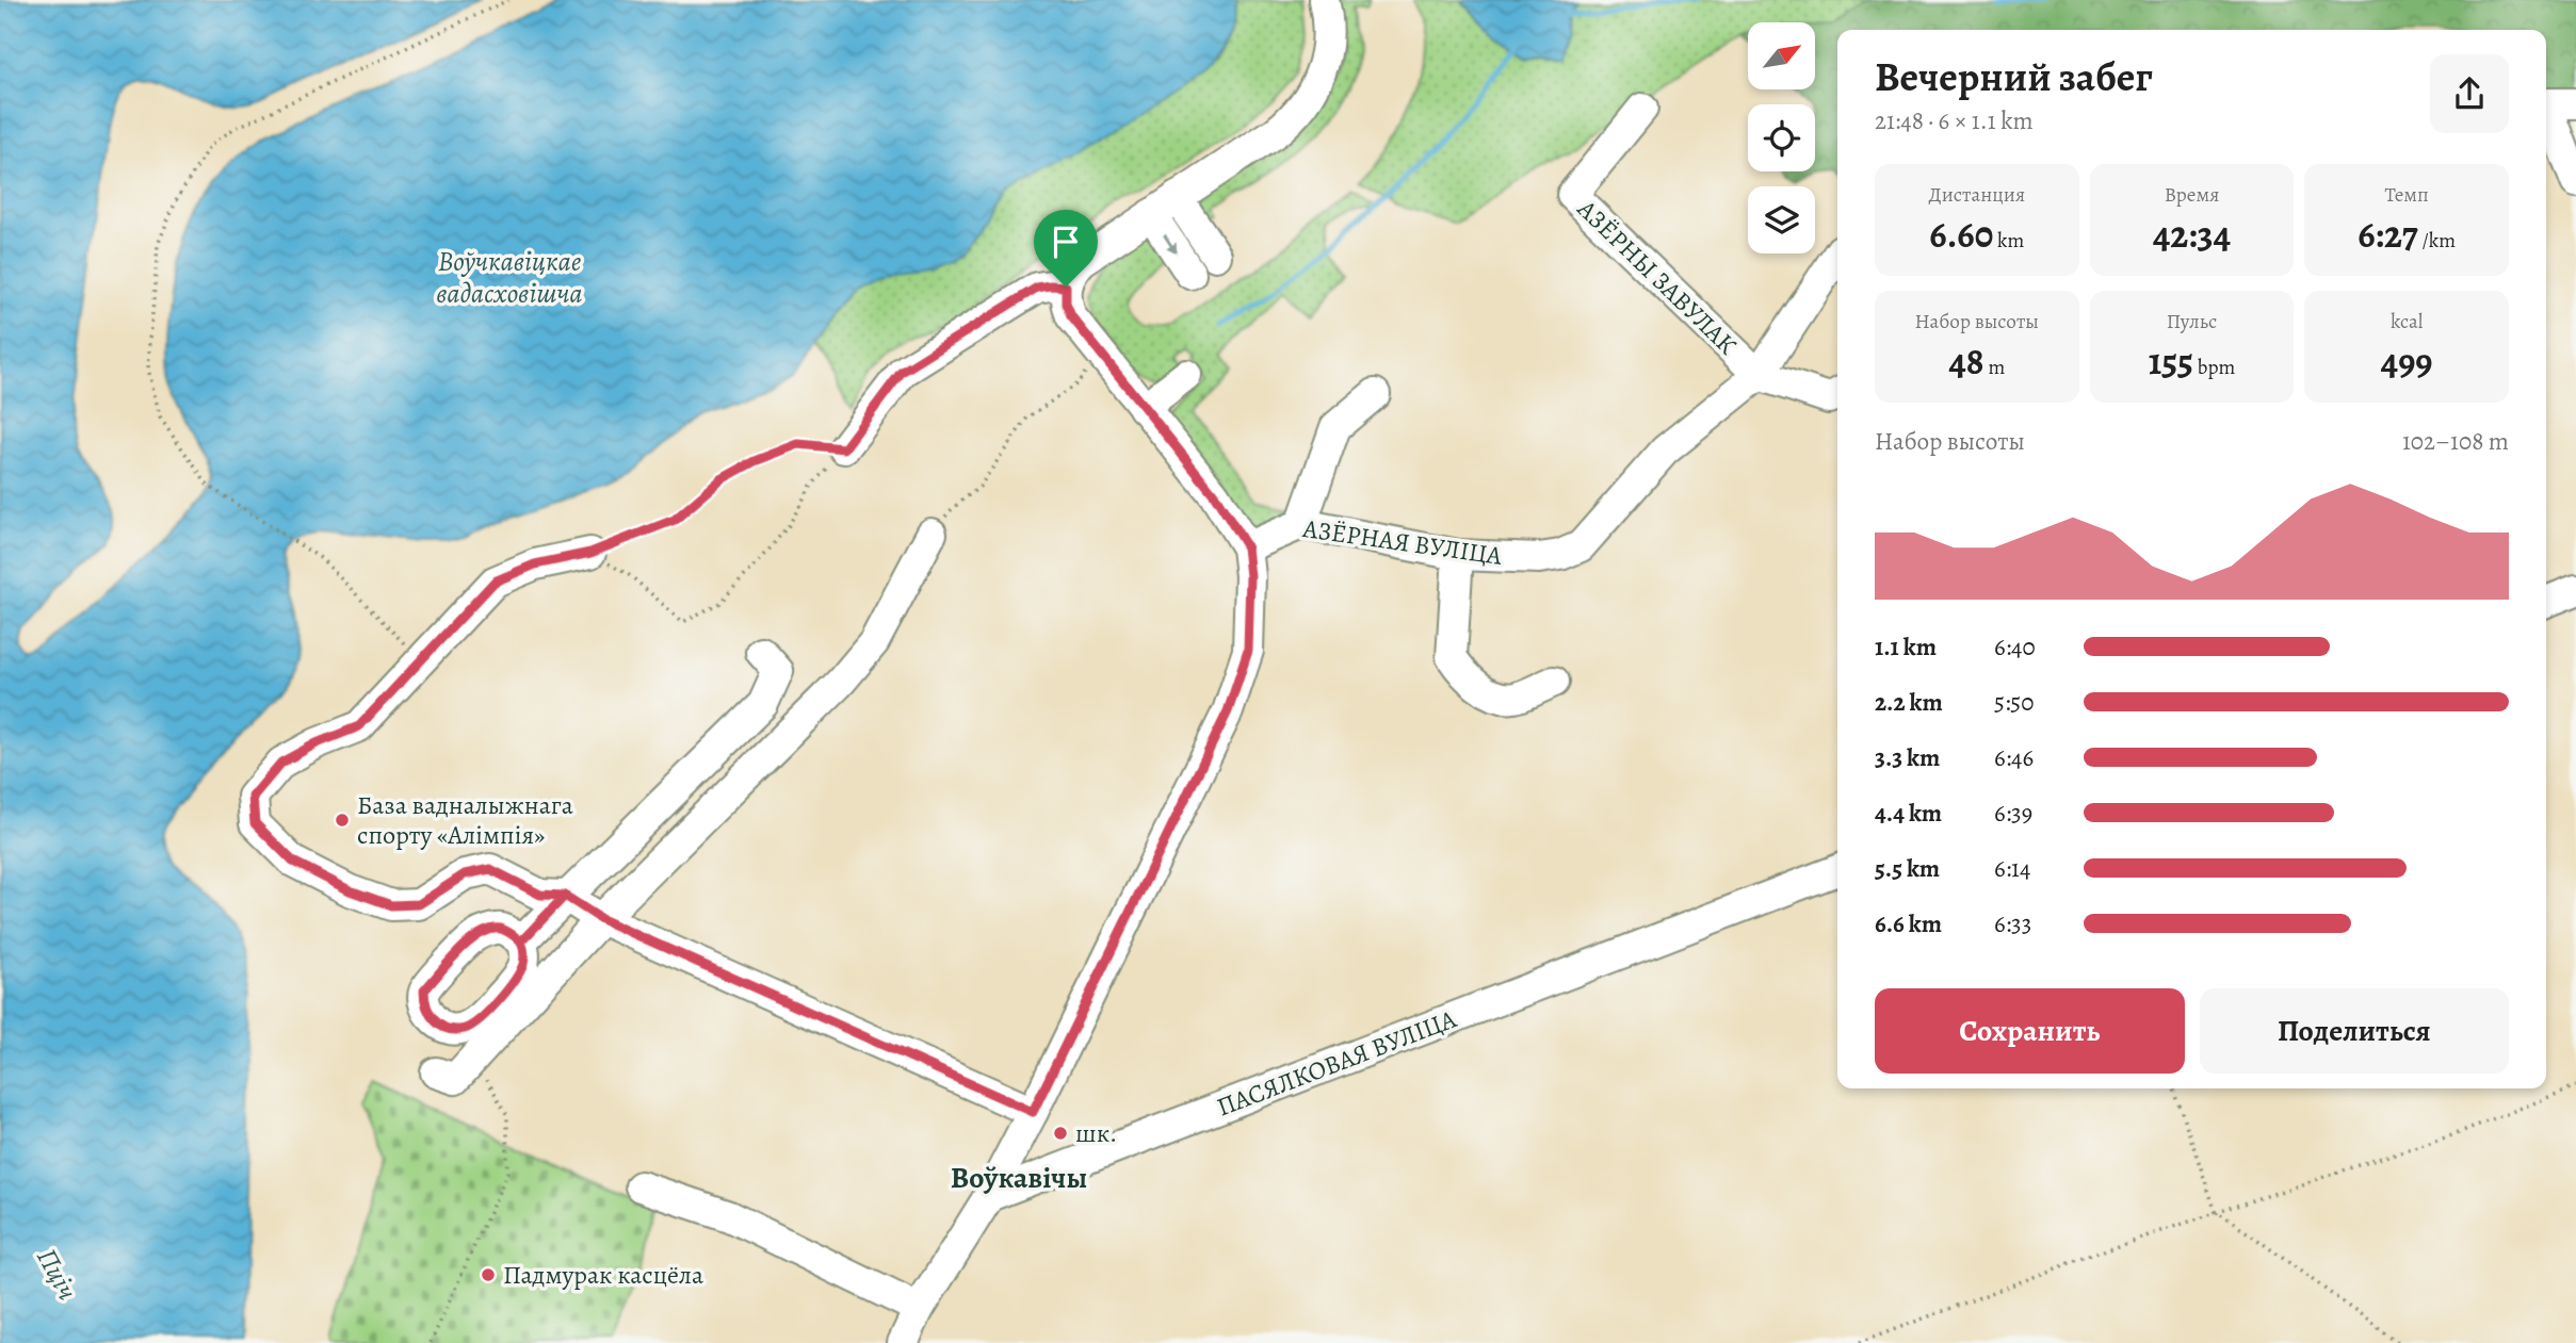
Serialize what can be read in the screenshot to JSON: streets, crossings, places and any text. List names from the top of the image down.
{
  "streets": {
    "street": ["АЗЁРНЫ ЗАВУЛАК", "АЗЁРНАЯ ВУЛІЦА", "ПАСЯЛКОВАЯ ВУЛІЦА"]
  },
  "crossings": [
    ["АЗЁРНЫ ЗАВУЛАК", "АЗЁРНАЯ ВУЛІЦА"]
  ],
  "districts": ["Воўкавічы"],
  "water": ["Воўчкавіцкае вадасховішча", "Пціч"],
  "places": ["База вадналыжнага спорту «Алімпія»", "шк.", "Падмурак касцёла"],
  "north": "top right",
  "page": {
    "heading": ["Вечерний забег", "21:48 · 6 × 1.1 km"],
    "stats": [
      ["Дистанция", "6.60 km"],
      ["Время", "42:34"],
      ["Темп", "6:27 /km"],
      ["Набор высоты", "48 m"],
      ["Пульс", "155 bpm"],
      ["kcal", "499"]
    ],
    "chart": ["Набор высоты", "102–108 m"],
    "list": [
      {
        "name": "1.1 km",
        "note": "6:40"
      },
      {
        "name": "2.2 km",
        "note": "5:50"
      },
      {
        "name": "3.3 km",
        "note": "6:46"
      },
      {
        "name": "4.4 km",
        "note": "6:39"
      },
      {
        "name": "5.5 km",
        "note": "6:14"
      },
      {
        "name": "6.6 km",
        "note": "6:33"
      }
    ],
    "buttons": ["Сохранить", "Поделиться"]
  }
}
